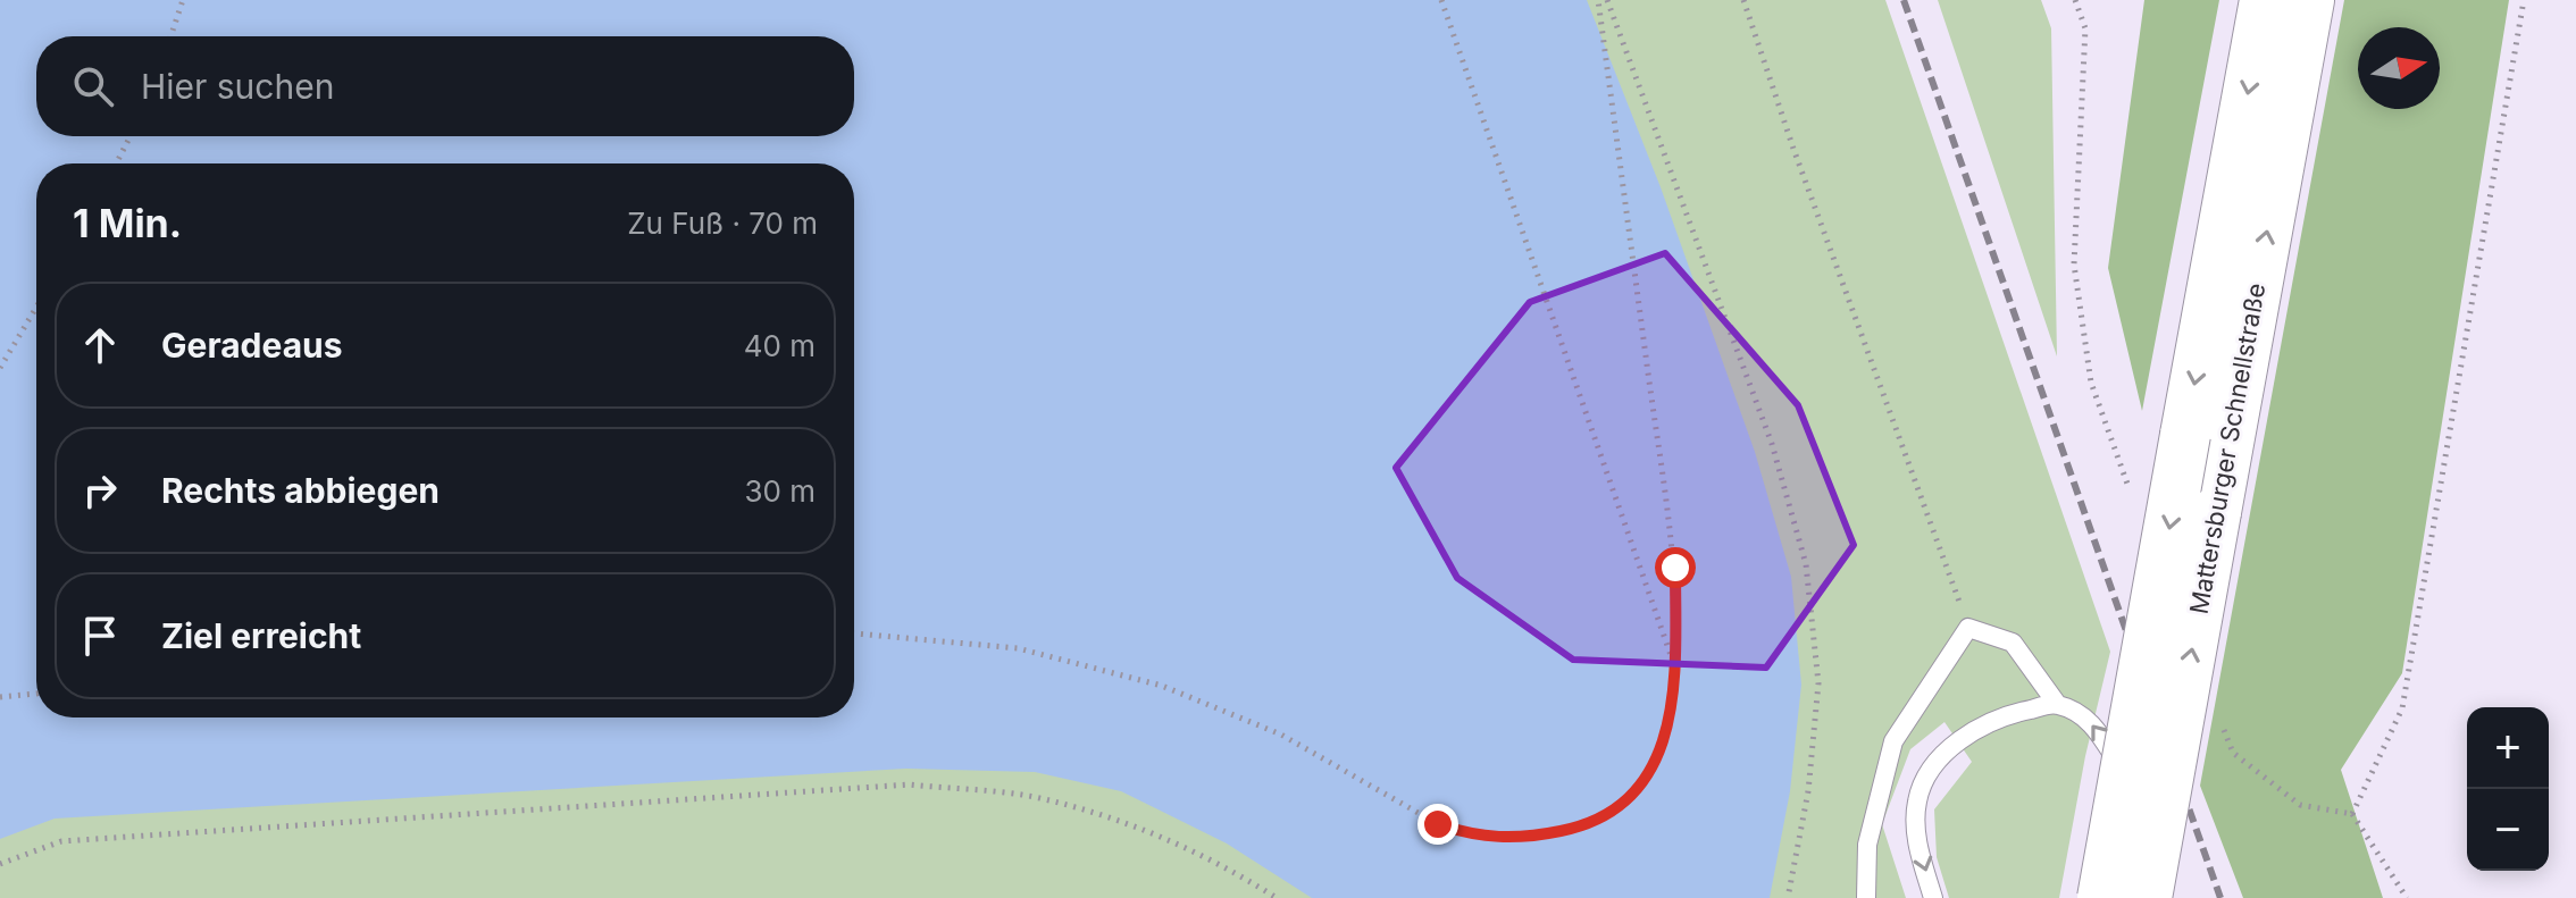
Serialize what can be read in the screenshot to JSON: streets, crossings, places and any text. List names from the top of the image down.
{
  "streets": {
    "highway": ["Mattersburger Schnellstraße"]
  },
  "north": "right",
  "page": {
    "search": "Hier suchen",
    "heading": ["1 Min.", "Zu Fuß · 70 m"],
    "list": [
      ["Geradeaus", "40 m"],
      ["Rechts abbiegen", "30 m"],
      "Ziel erreicht"
    ],
    "map_buttons": ["+", "−"]
  }
}
